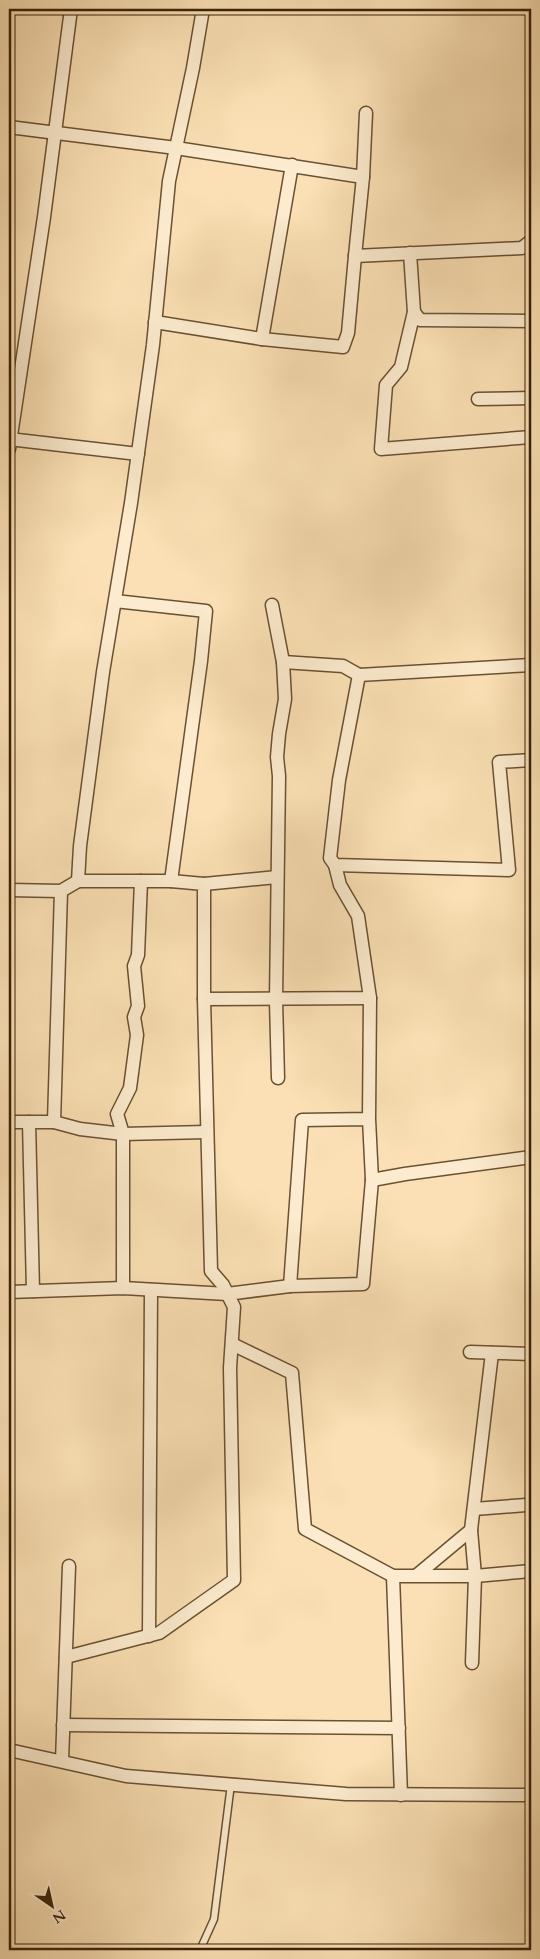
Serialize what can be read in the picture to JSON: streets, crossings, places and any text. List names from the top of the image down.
{
  "north": "bottom right"
}
